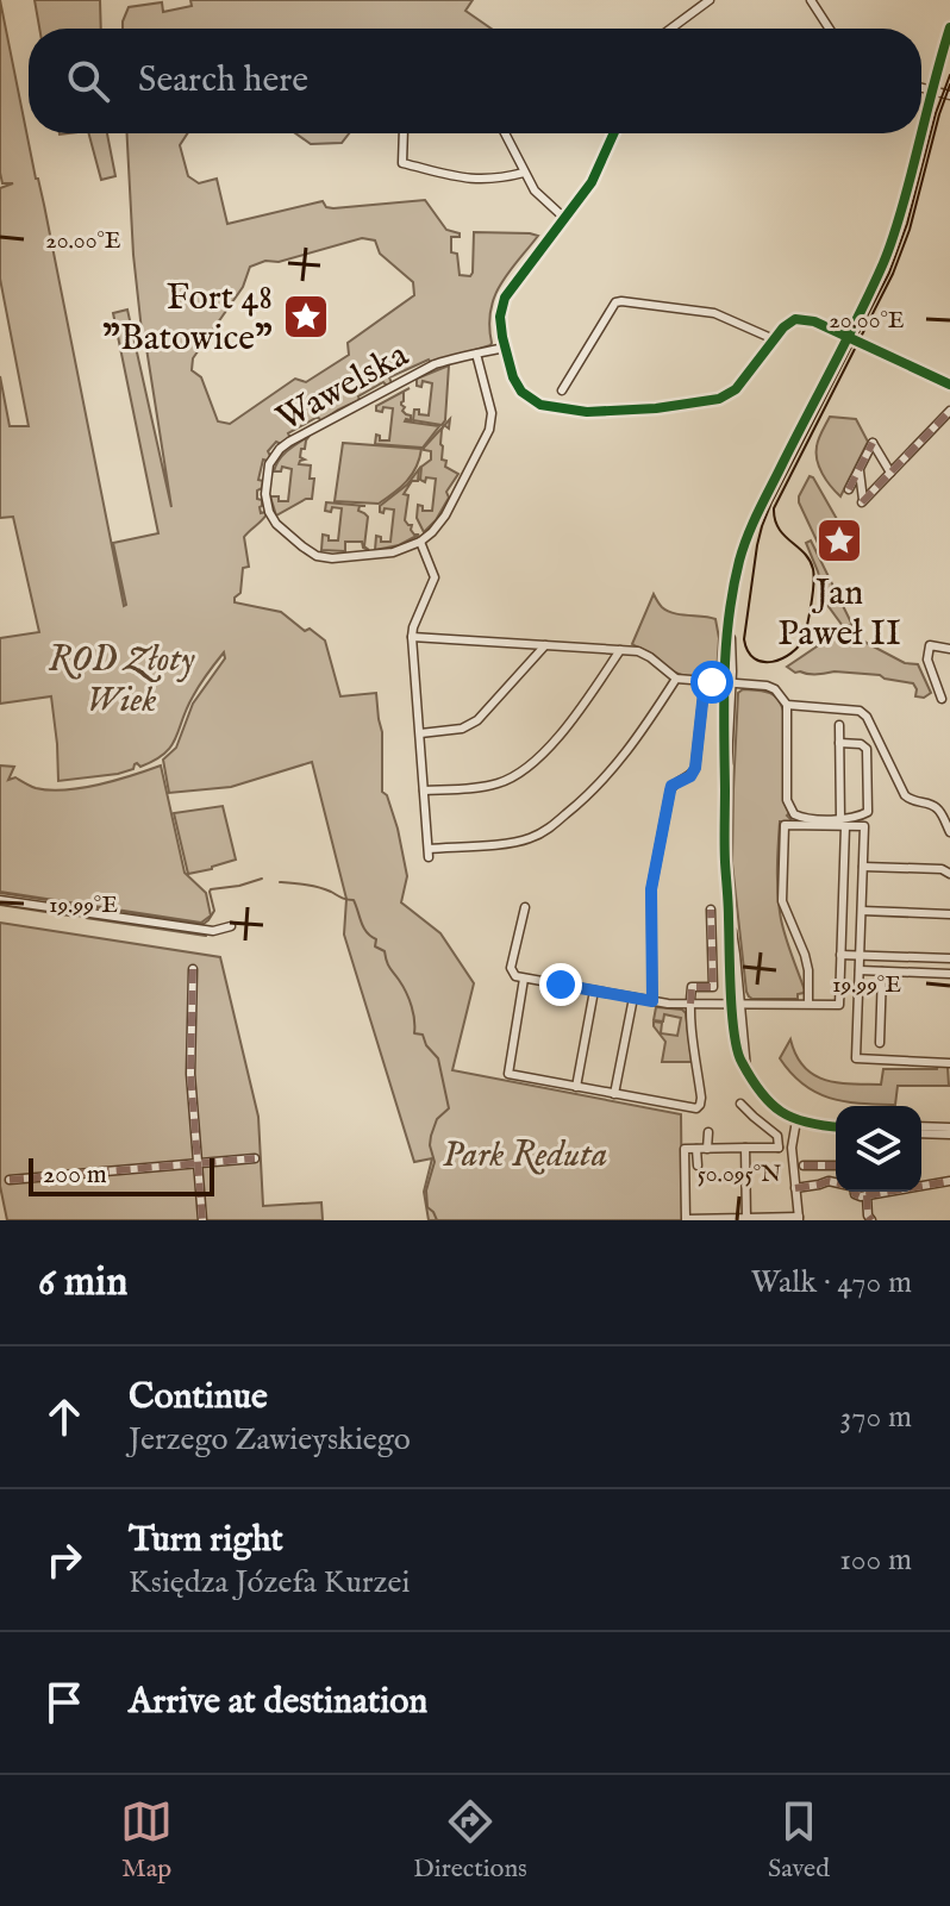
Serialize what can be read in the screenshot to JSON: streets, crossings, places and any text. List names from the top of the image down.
{
  "streets": {
    "street": ["Wawelska"]
  },
  "parks": ["ROD Złoty Wiek", "Park Reduta"],
  "places": {
    "place": ["Fort 48 \"Batowice\"", "Jan Paweł II"]
  },
  "scale_bar": "200 m",
  "page": {
    "search": "Search here",
    "scale": "200 m",
    "heading": ["6 min", "Walk · 470 m"],
    "list": [
      ["Continue", "Jerzego Zawieyskiego", "370 m"],
      ["Turn right", "Księdza Józefa Kurzei", "100 m"],
      "Arrive at destination"
    ],
    "nav": ["Map", "Directions", "Saved"]
  },
  "coordinates": ["20.00°E", "19.99°E", "50.095°N"]
}
